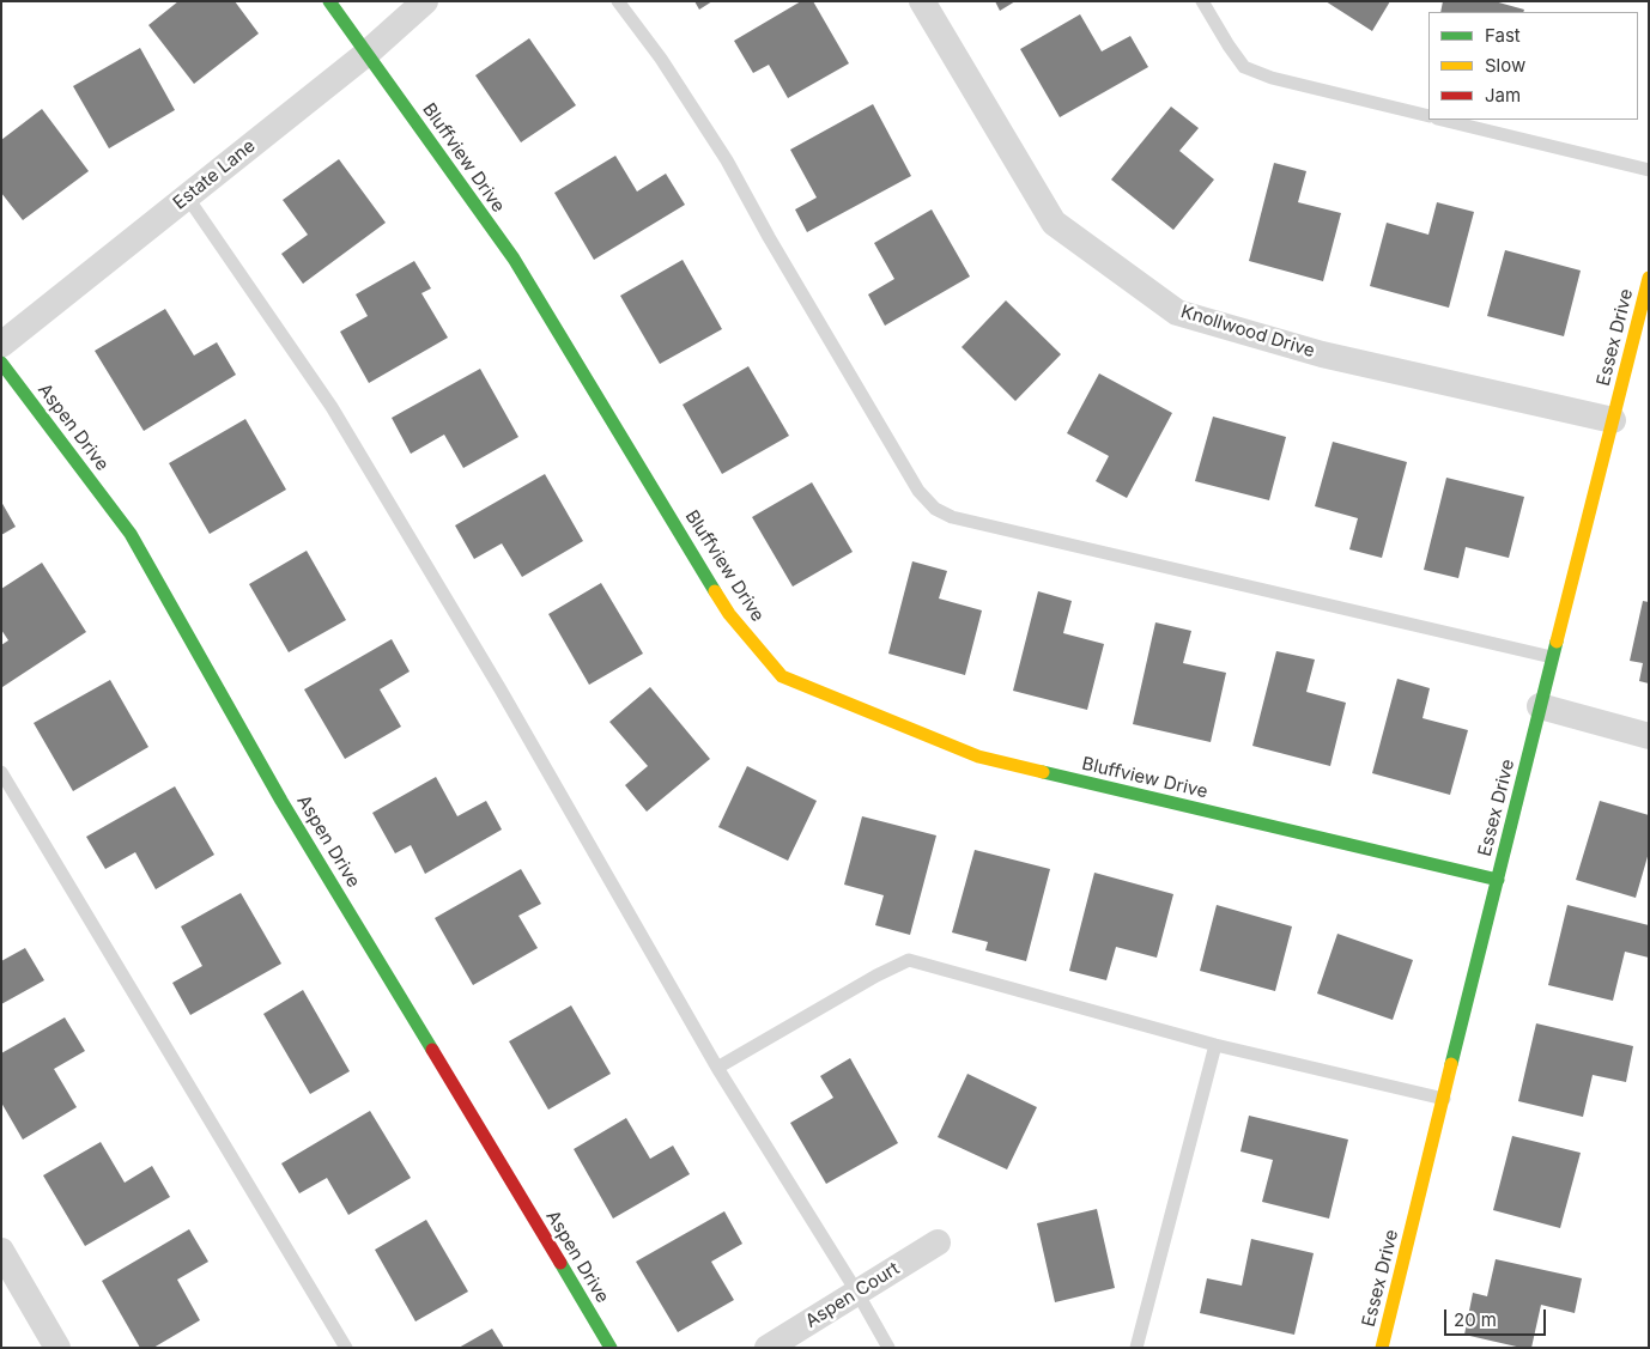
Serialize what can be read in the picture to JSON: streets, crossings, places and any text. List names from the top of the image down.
{
  "streets": {
    "street": [
      "Bluffview Drive",
      "Estate Lane",
      "Knollwood Drive",
      "Essex Drive",
      "Aspen Drive",
      "Aspen Court"
    ]
  },
  "crossings": [
    ["Bluffview Drive", "Estate Lane"],
    ["Bluffview Drive", "Essex Drive"],
    ["Knollwood Drive", "Essex Drive"]
  ],
  "legend": ["Fast", "Slow", "Jam"],
  "scale_bar": "20 m"
}
